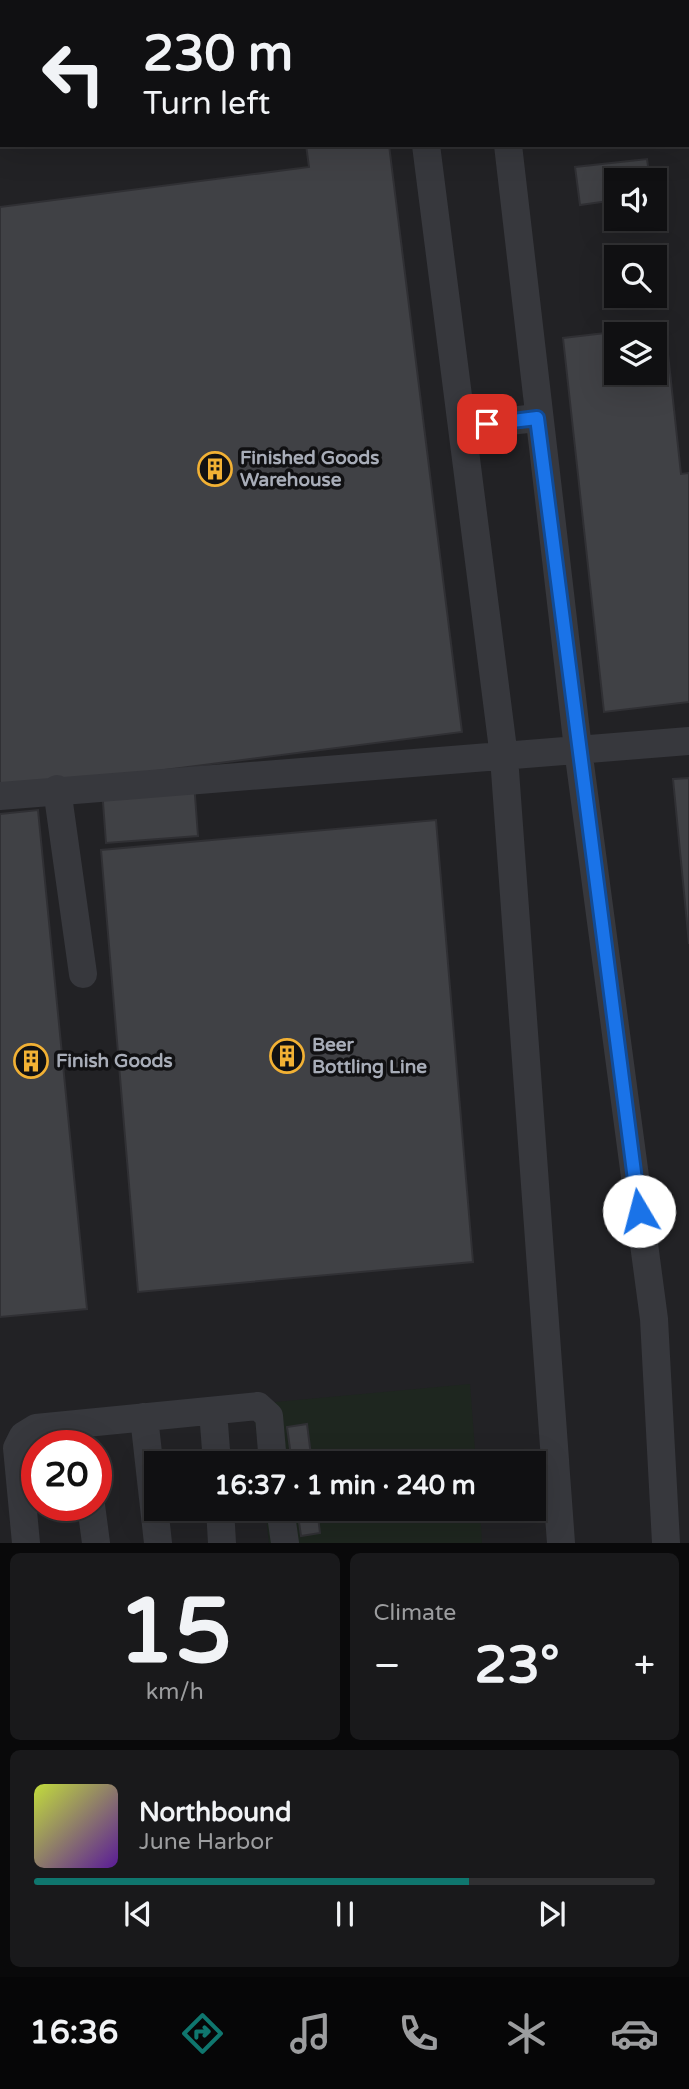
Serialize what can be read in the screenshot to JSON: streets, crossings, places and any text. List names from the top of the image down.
{
  "places": {
    "building": ["Finished Goods Warehouse", "Beer Bottling Line", "Finish Goods"]
  },
  "page": {
    "turn": ["230 m", "Turn left"],
    "limit": "20",
    "trip": "16:37 · 1 min · 240 m",
    "tile": [
      ["15", "km/h"],
      "Climate"
    ],
    "heat": ["−", "23°", "+"],
    "song": ["Northbound", "June Harbor"],
    "tabs": "16:36"
  }
}
